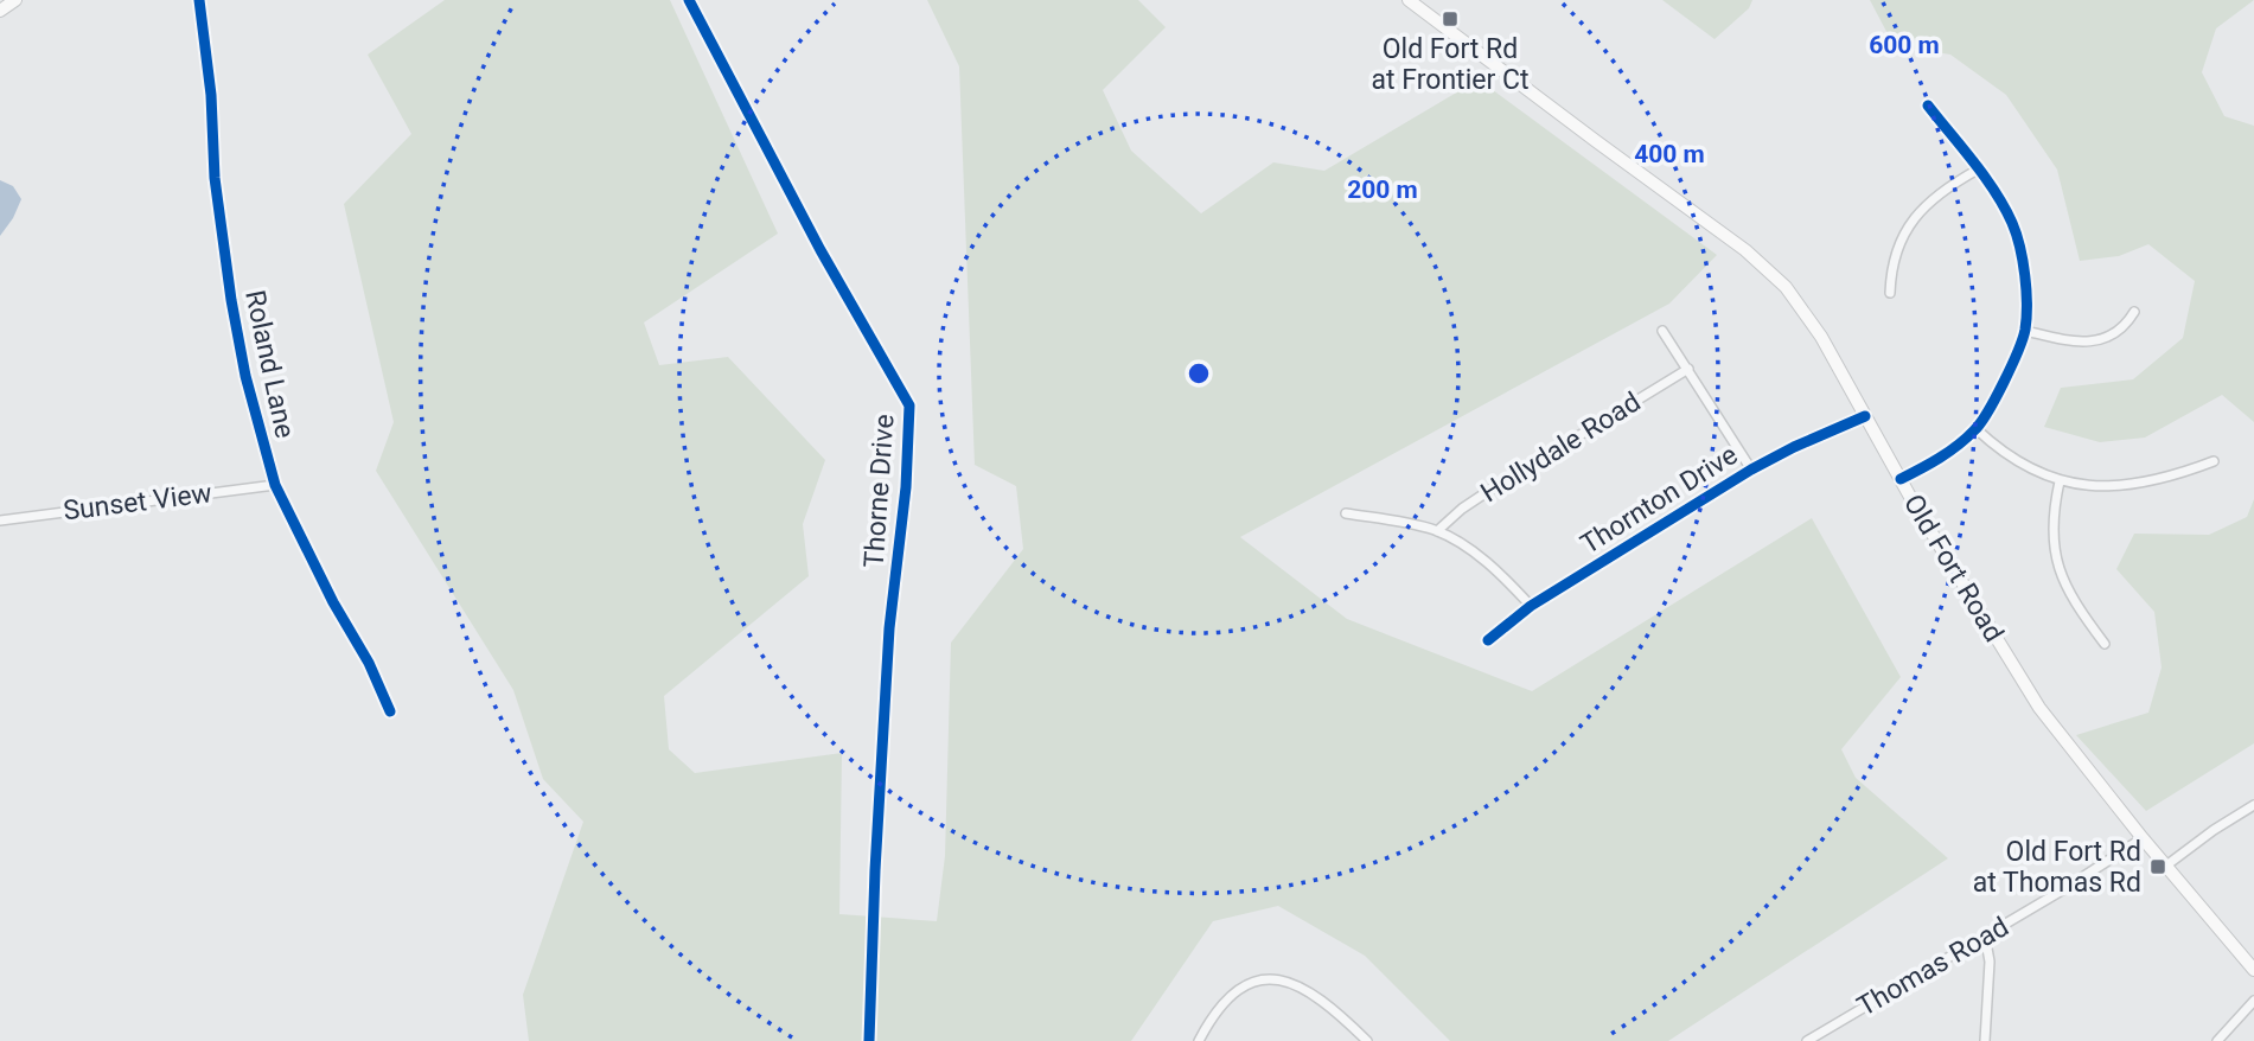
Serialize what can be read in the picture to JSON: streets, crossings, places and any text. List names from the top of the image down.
{
  "streets": {
    "main road": ["Old Fort Road"],
    "street": [
      "Roland Lane",
      "Hollydale Road",
      "Thorne Drive",
      "Thornton Drive",
      "Sunset View",
      "Thomas Road"
    ]
  },
  "crossings": [
    ["Roland Lane", "Sunset View"],
    ["Thornton Drive", "Old Fort Road"],
    ["Old Fort Road", "Thomas Road"]
  ],
  "places": {
    "transit": ["Old Fort Rd at Frontier Ct", "Old Fort Rd at Thomas Rd"]
  },
  "rings": ["600 m", "400 m", "200 m"]
}
